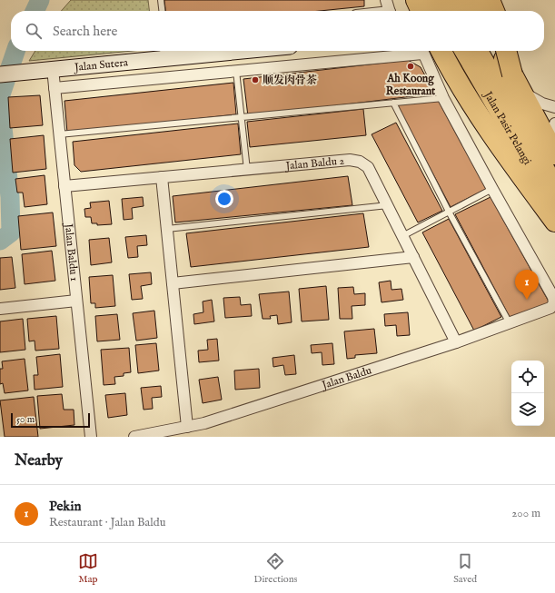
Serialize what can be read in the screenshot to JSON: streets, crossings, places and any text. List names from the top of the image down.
{
  "streets": {
    "main road": ["Jalan Pasir Pelangi"],
    "street": [
      "Jalan Sutera",
      "Jalan Baldu 2",
      "Jalan Baldu 1",
      "Jalan Baldu"
    ]
  },
  "crossings": [
    ["Jalan Sutera", "Jalan Baldu 1"],
    ["Jalan Baldu 2", "Jalan Baldu 1"],
    ["Jalan Baldu 2", "Jalan Baldu"]
  ],
  "places": ["Ah Koong Restaurant", "顺发肉骨茶"],
  "scale_bar": "50 m",
  "page": {
    "search": "Search here",
    "pins": "1",
    "scale": "50 m",
    "heading": "Nearby",
    "list": [
      {
        "mark": "1",
        "name": "Pekin",
        "note": "Restaurant · Jalan Baldu",
        "value": "200 m"
      }
    ],
    "nav": ["Map", "Directions", "Saved"]
  }
}
